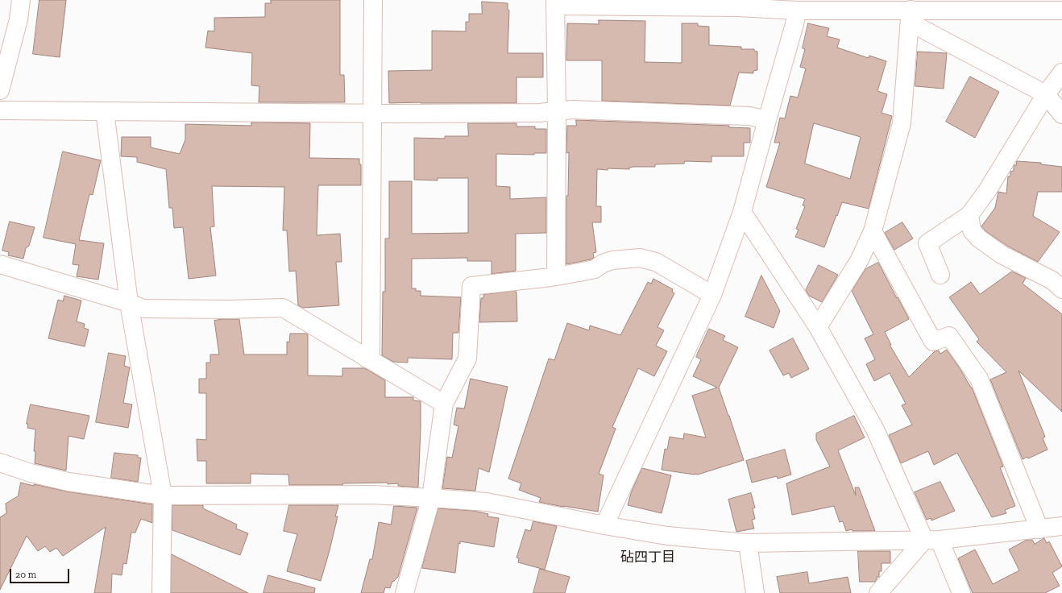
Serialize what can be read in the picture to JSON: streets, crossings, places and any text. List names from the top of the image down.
{
  "districts": ["砧四丁目"],
  "scale_bar": "20 m"
}
